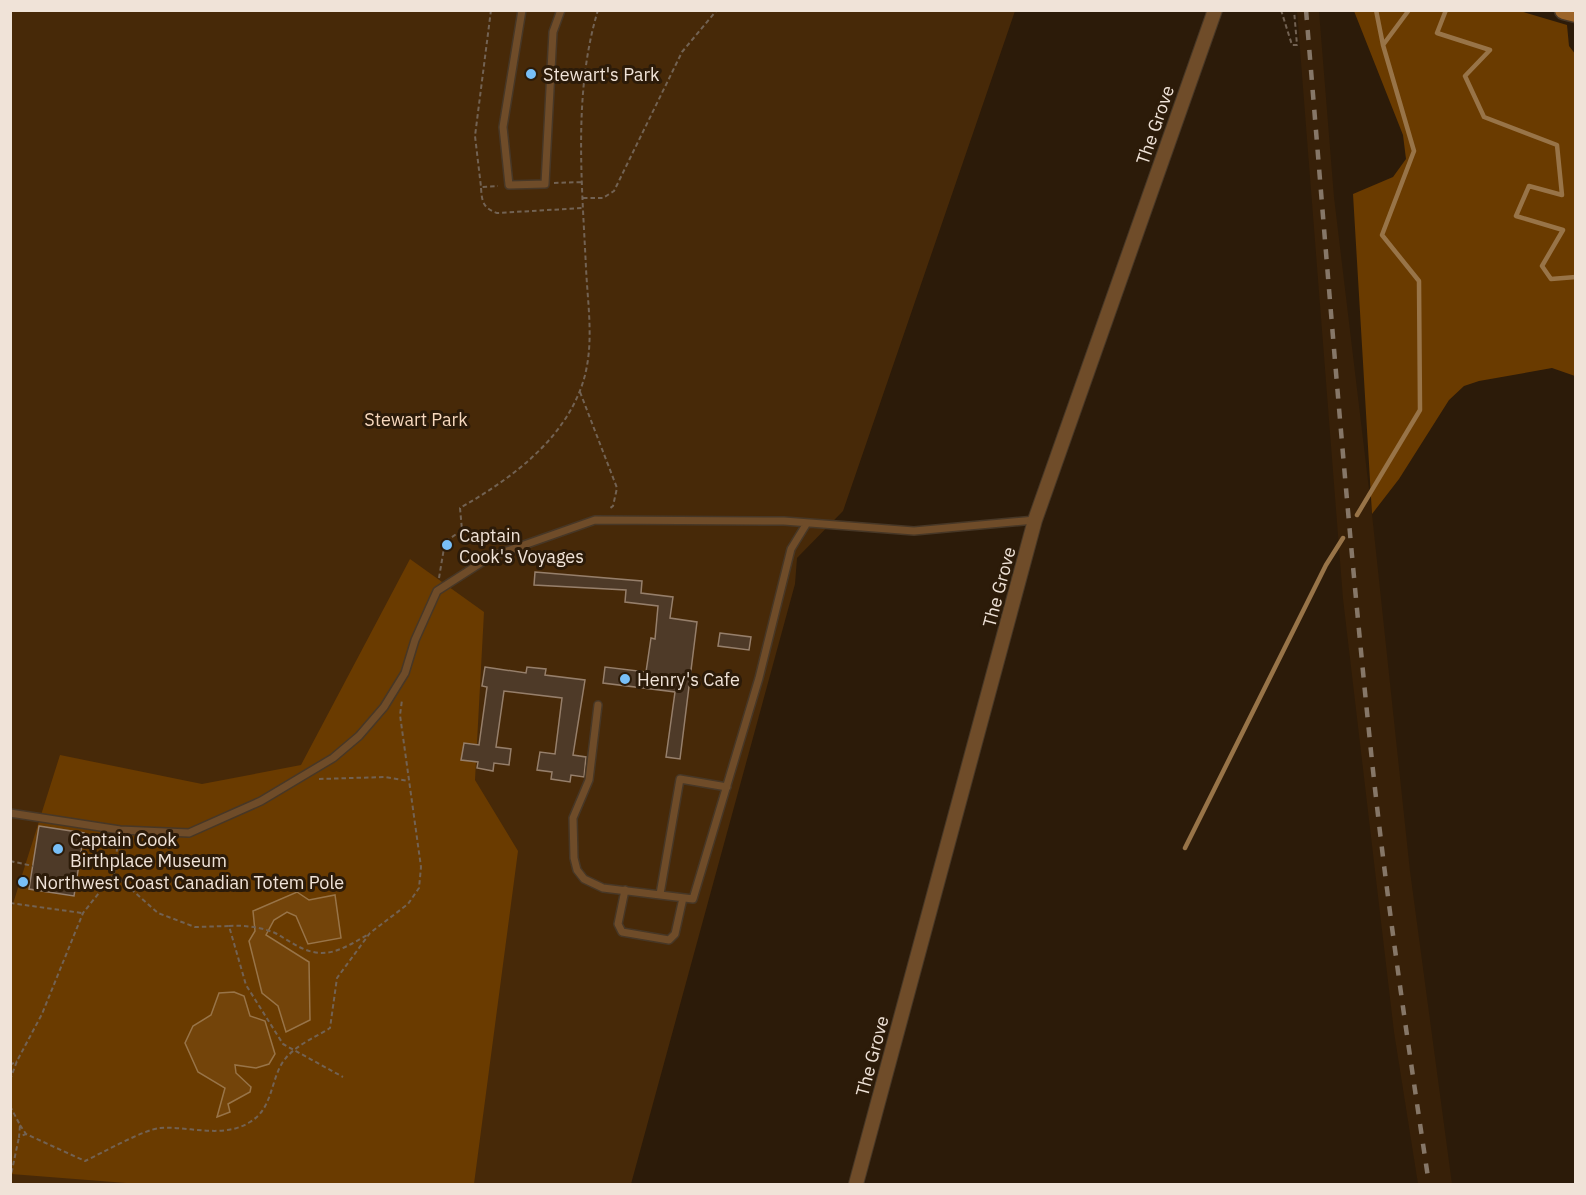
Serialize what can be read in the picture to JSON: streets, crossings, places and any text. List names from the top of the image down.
{
  "streets": {
    "street": ["The Grove"]
  },
  "parks": ["Stewart Park"],
  "places": [
    "Stewart's Park",
    "Captain Cook's Voyages",
    "Henry's Cafe",
    "Captain Cook Birthplace Museum",
    "Northwest Coast Canadian Totem Pole"
  ]
}
